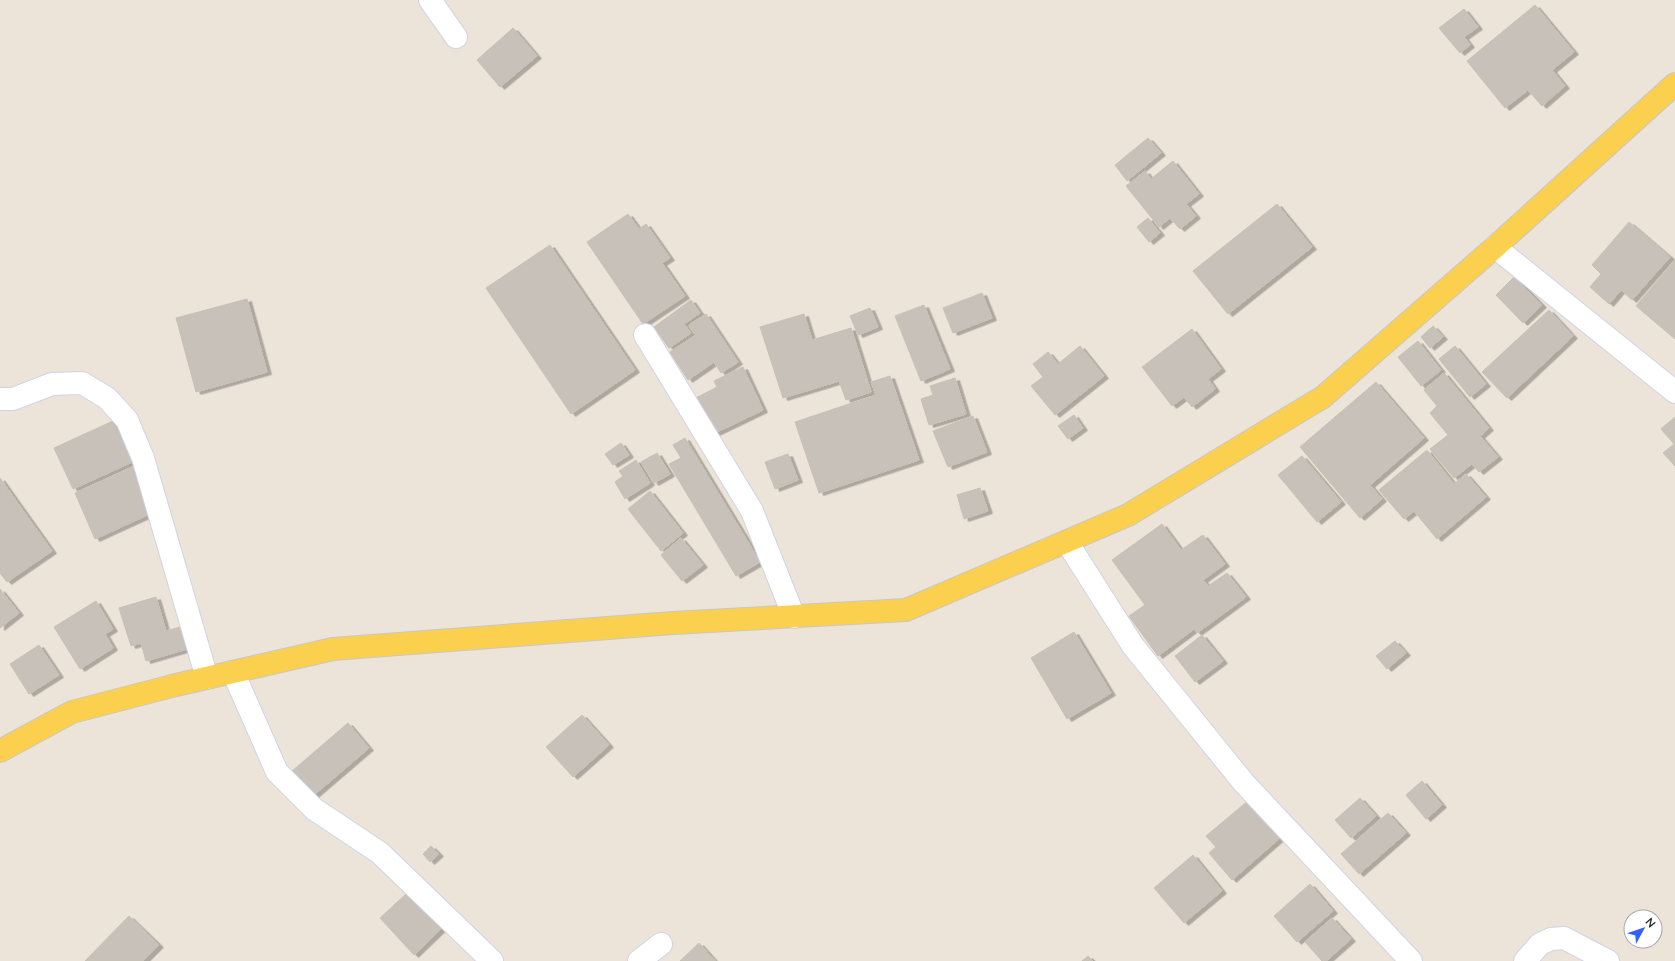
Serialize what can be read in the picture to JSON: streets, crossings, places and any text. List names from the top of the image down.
{
  "north": "top right"
}
